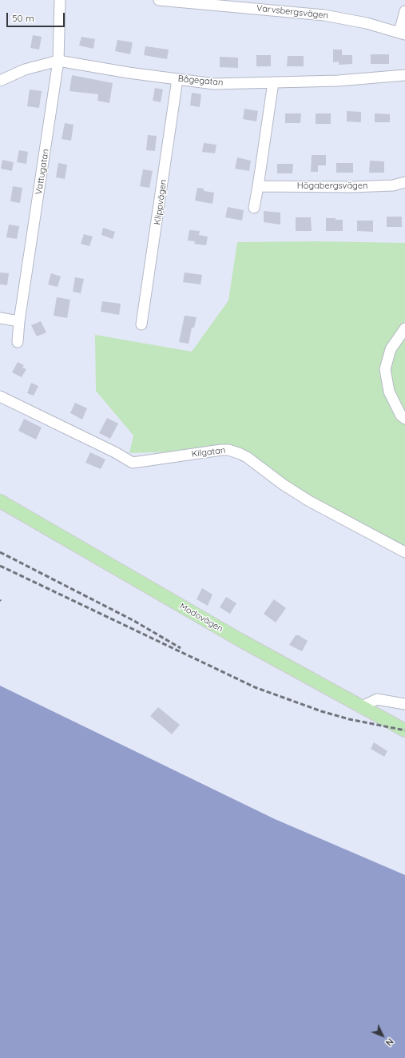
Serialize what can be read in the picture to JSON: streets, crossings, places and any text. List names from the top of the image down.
{
  "streets": {
    "main road": ["Modovägen"],
    "street": [
      "Varvsbergsvägen",
      "Bågegatan",
      "Vattugatan",
      "Högabergsvägen",
      "Klippvägen",
      "Kilgatan"
    ]
  },
  "crossings": [
    ["Bågegatan", "Vattugatan"],
    ["Bågegatan", "Klippvägen"]
  ],
  "scale_bar": "50 m",
  "north": "bottom right"
}
